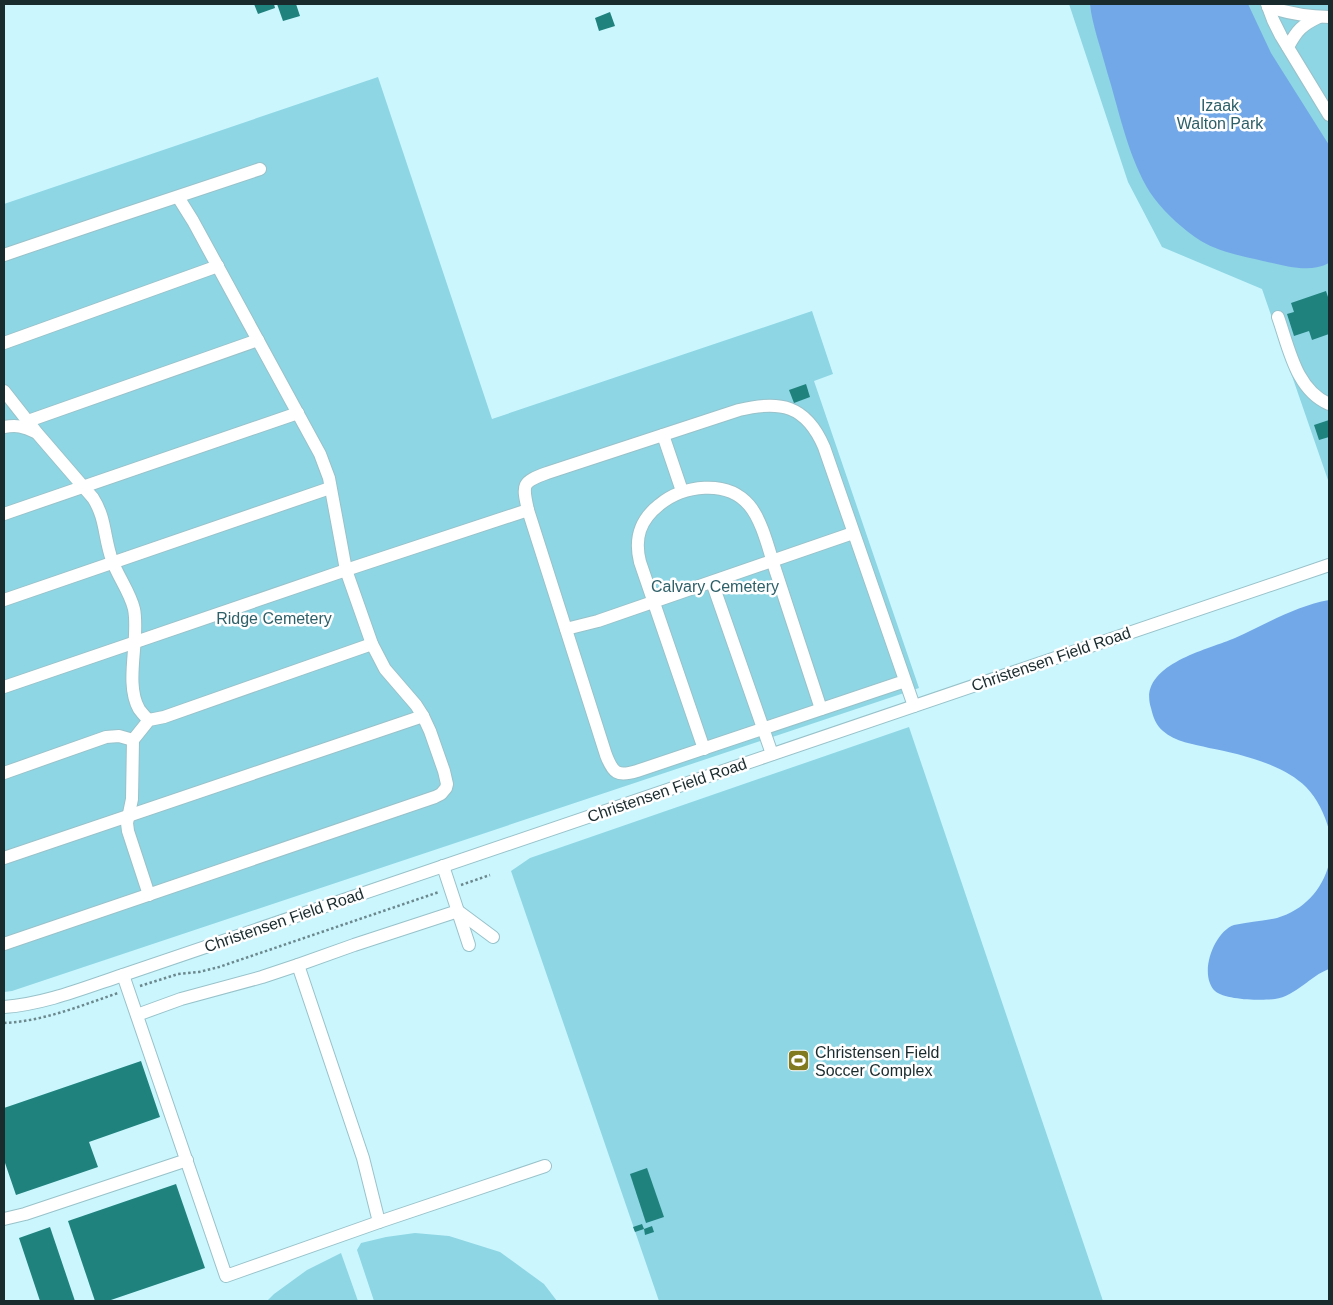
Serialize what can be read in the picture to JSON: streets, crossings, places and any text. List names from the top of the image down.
{
  "streets": {
    "street": ["Christensen Field Road"]
  },
  "parks": ["Izaak Walton Park", "Calvary Cemetery", "Ridge Cemetery"],
  "places": {
    "sports": ["Christensen Field Soccer Complex"]
  }
}
